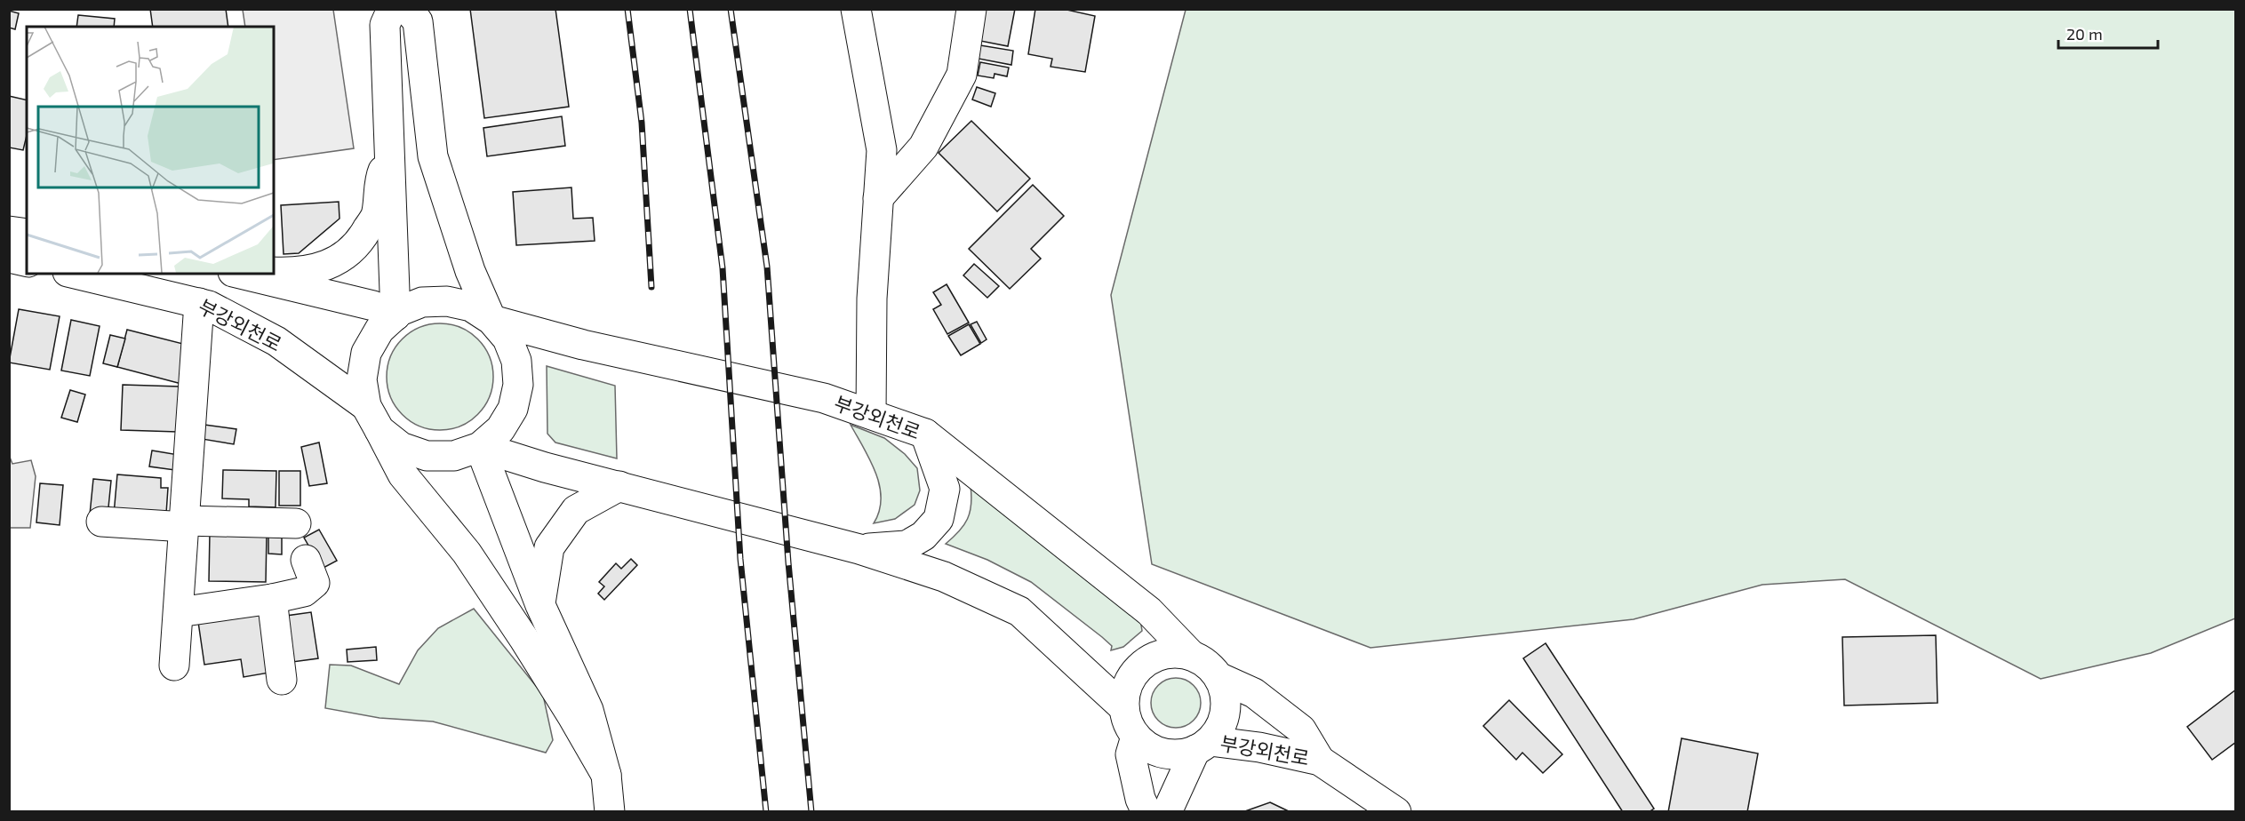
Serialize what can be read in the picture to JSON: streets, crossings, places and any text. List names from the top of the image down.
{
  "streets": {
    "main road": ["부강외천로"]
  },
  "scale_bar": "20 m"
}
